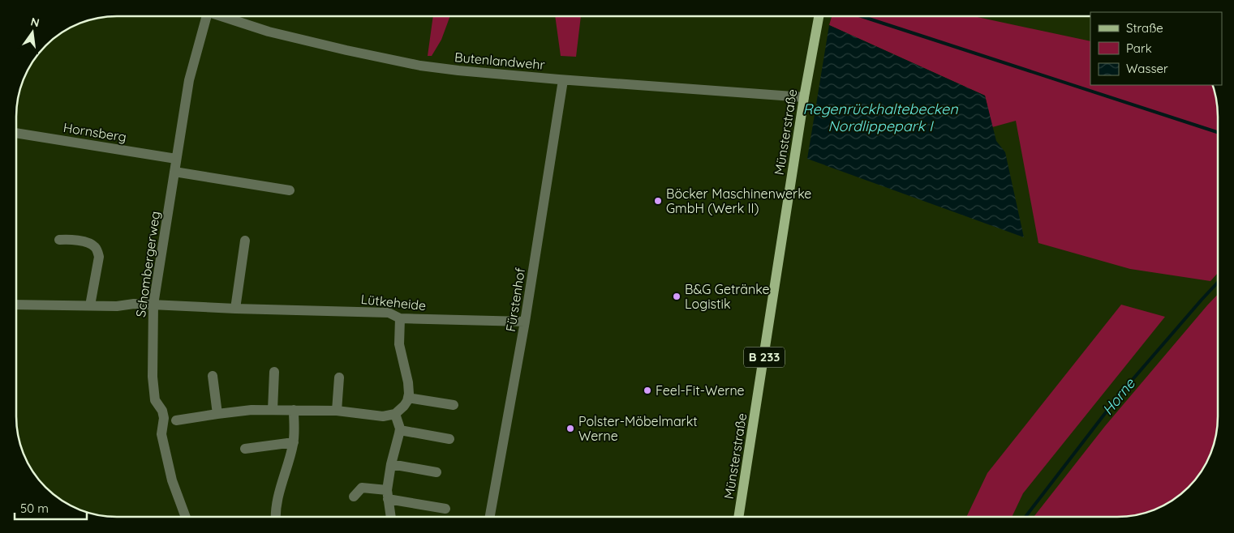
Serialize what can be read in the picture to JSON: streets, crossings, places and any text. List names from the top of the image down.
{
  "streets": {
    "main road": ["Münsterstraße", "B 233"],
    "street": [
      "Butenlandwehr",
      "Hornsberg",
      "Schombergerweg",
      "Fürstenhof",
      "Lütkeheide"
    ]
  },
  "crossings": [
    ["Butenlandwehr", "Münsterstraße"],
    ["Butenlandwehr", "Fürstenhof"],
    ["Hornsberg", "Schombergerweg"],
    ["Schombergerweg", "Lütkeheide"],
    ["Fürstenhof", "Lütkeheide"]
  ],
  "water": ["Regenrückhaltebecken Nordlippepark I", "Horne"],
  "places": [
    "Böcker Maschinenwerke GmbH (Werk II)",
    "B&G Getränke Logistik",
    "Feel-Fit-Werne",
    "Polster-Möbelmarkt Werne"
  ],
  "legend": ["Straße", "Park", "Wasser"],
  "scale_bar": "50 m",
  "north": "top"
}
